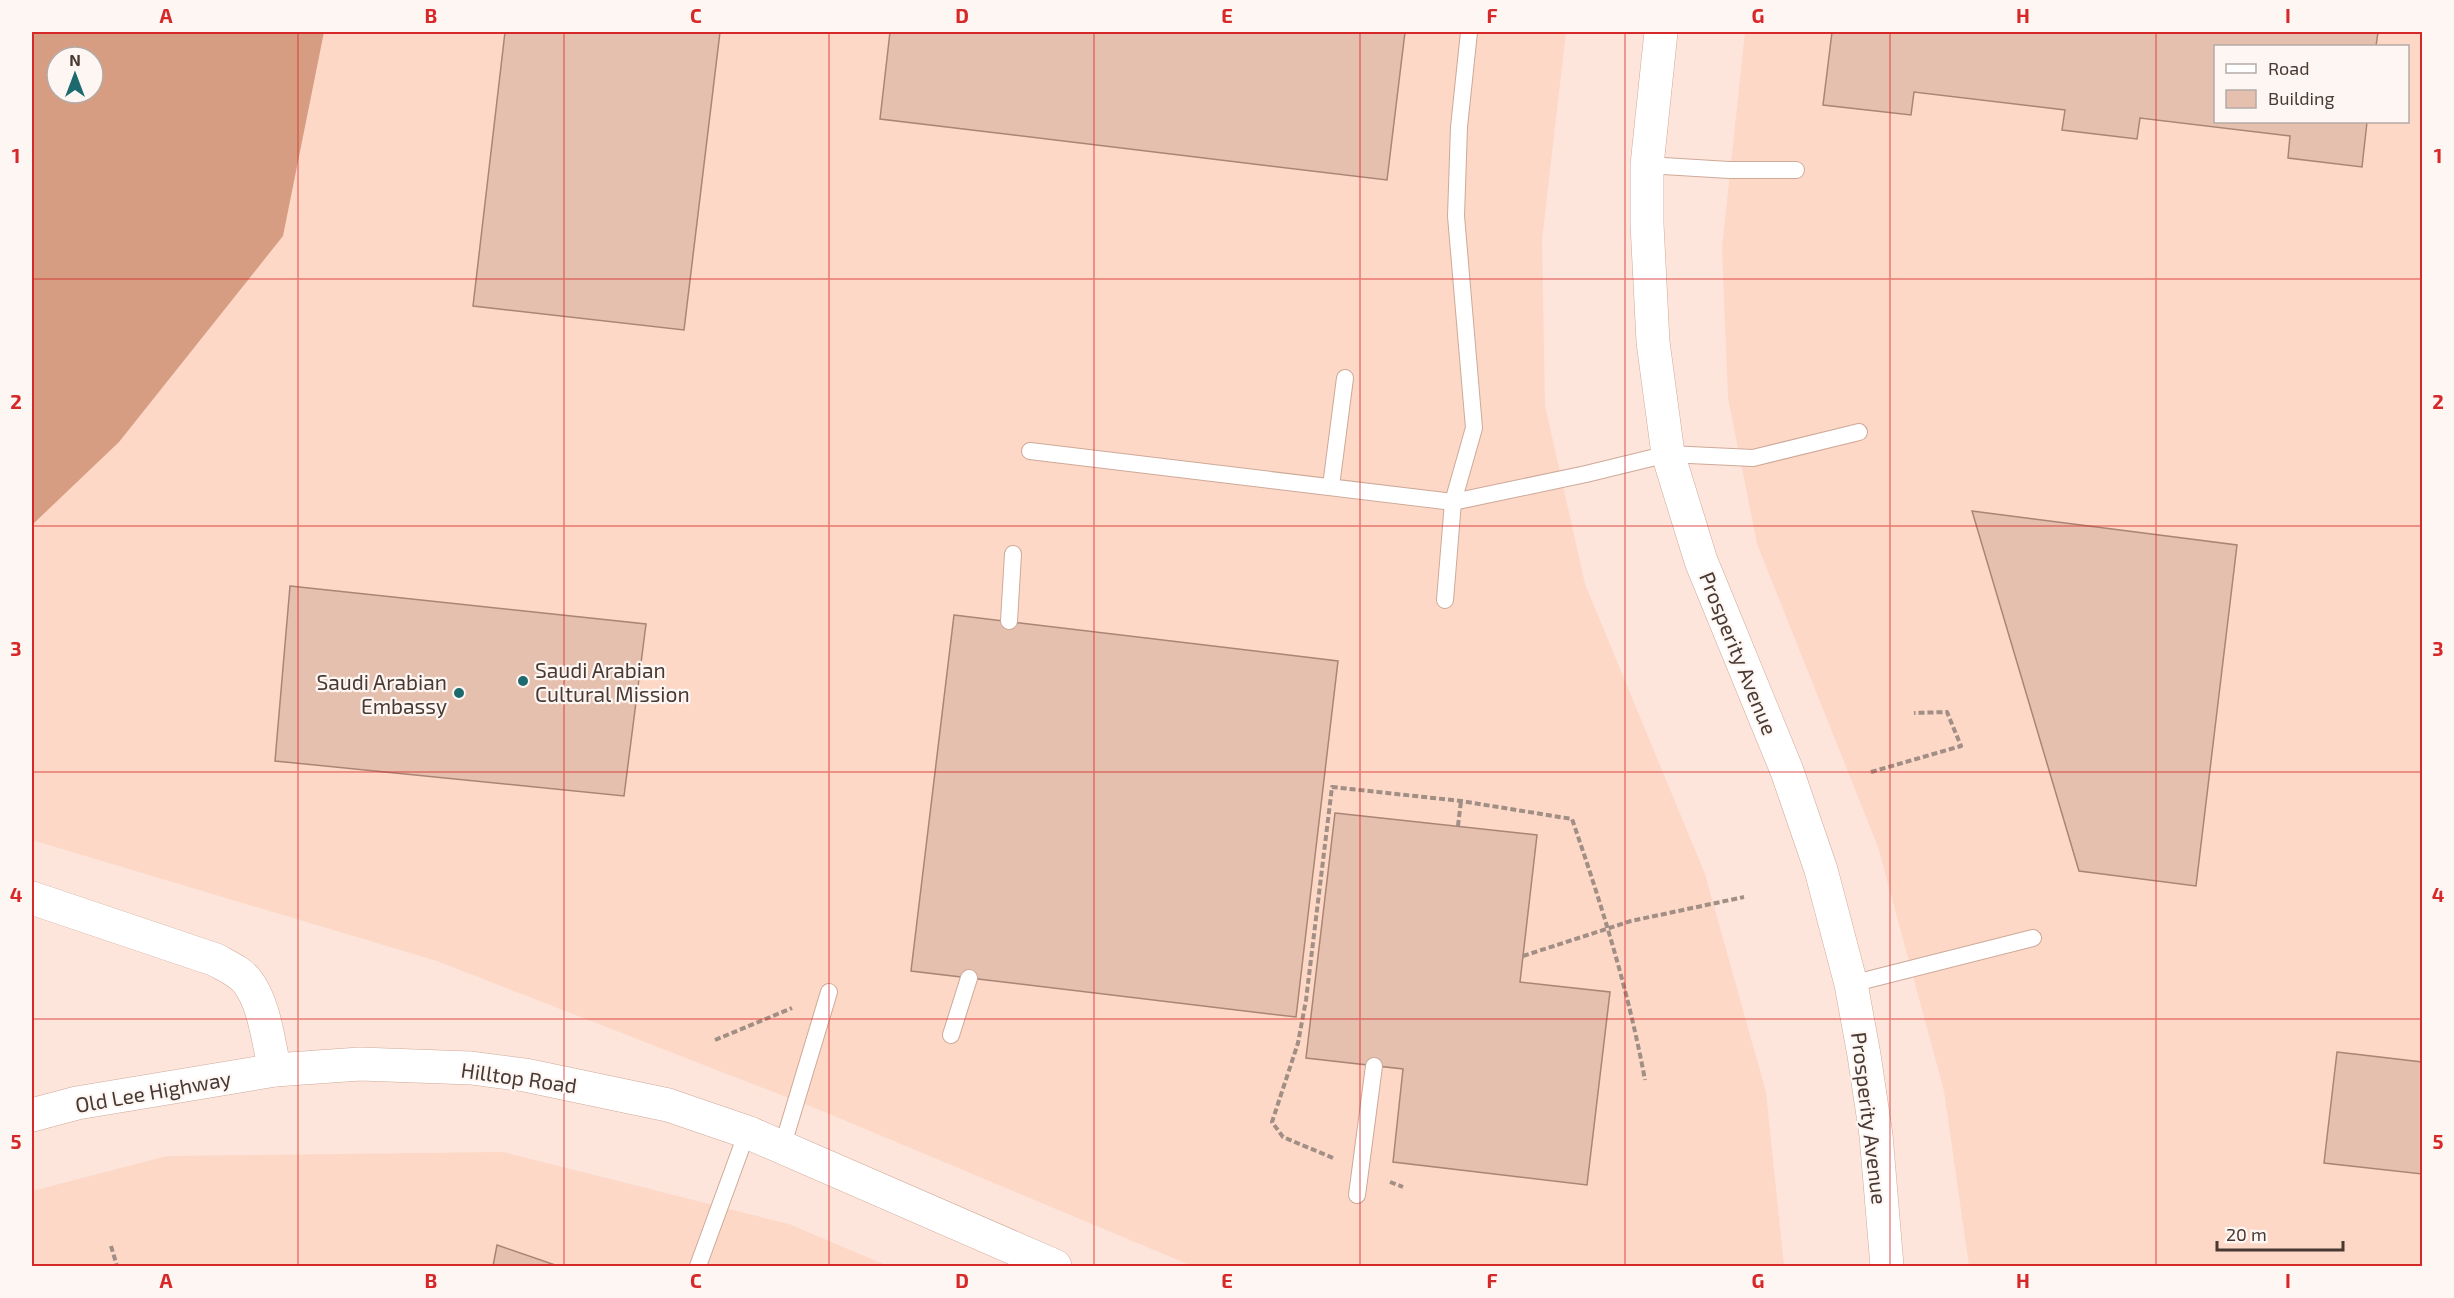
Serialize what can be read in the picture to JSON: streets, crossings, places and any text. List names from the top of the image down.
{
  "streets": {
    "street": ["Prosperity Avenue", "Hilltop Road", "Old Lee Highway"]
  },
  "crossings": [
    ["Hilltop Road", "Old Lee Highway"]
  ],
  "places": ["Saudi Arabian Cultural Mission", "Saudi Arabian Embassy"],
  "legend": ["Road", "Building"],
  "scale_bar": "20 m",
  "north": "top",
  "grid": {
    "columns": [
      "A",
      "B",
      "C",
      "D",
      "E",
      "F",
      "G",
      "H",
      "I"
    ],
    "rows": [
      "1",
      "2",
      "3",
      "4",
      "5"
    ]
  }
}
